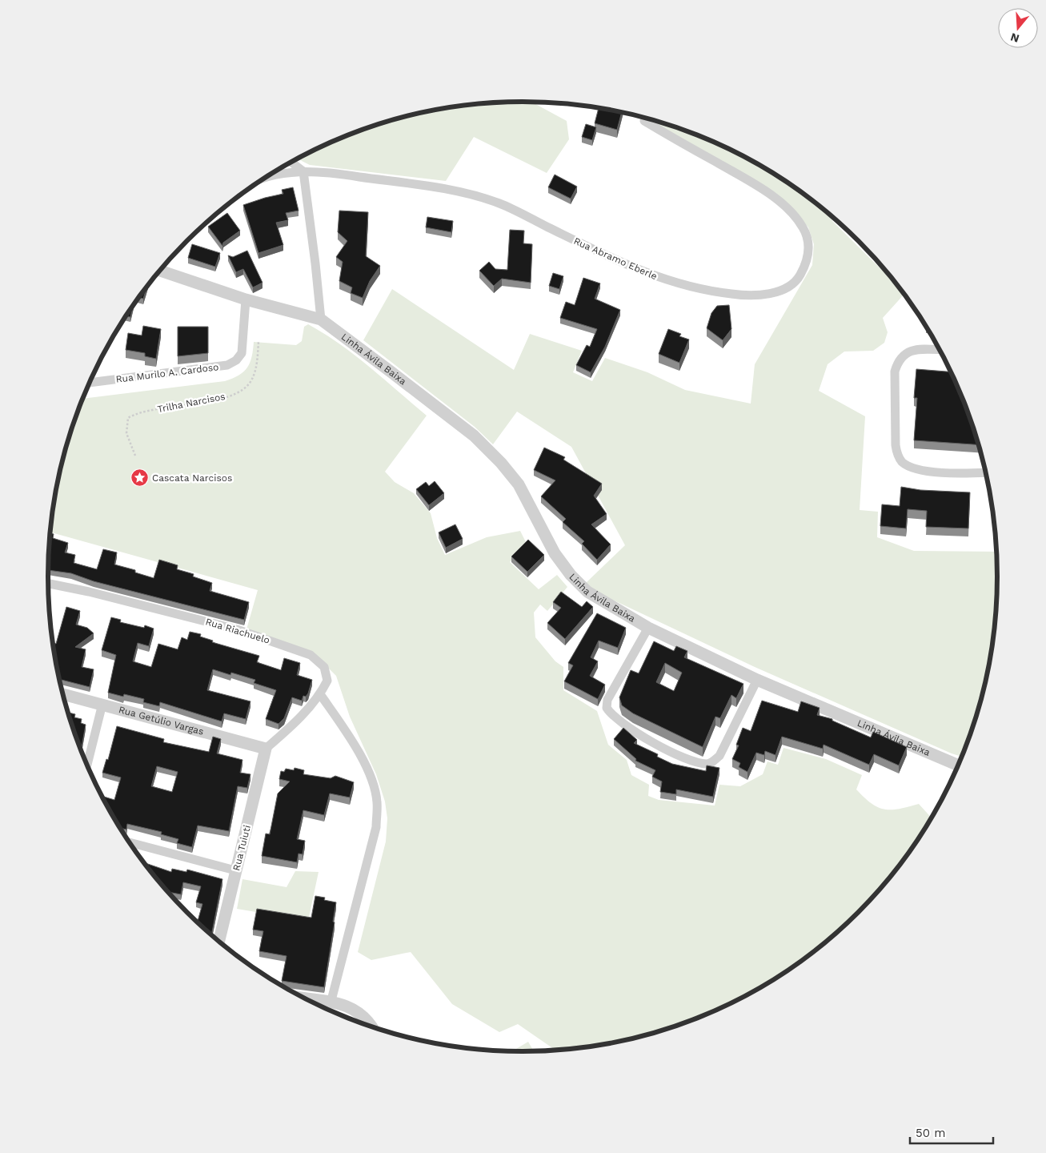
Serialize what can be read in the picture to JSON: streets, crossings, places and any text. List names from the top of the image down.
{
  "streets": {
    "street": [
      "Rua Abramo Eberle",
      "Linha Ávila Baixa",
      "Rua Murilo A. Cardoso",
      "Rua Riachuelo",
      "Rua Getúlio Vargas",
      "Rua Tuiuti"
    ],
    "path": ["Trilha Narcisos"]
  },
  "crossings": [
    ["Rua Riachuelo", "Rua Getúlio Vargas"],
    ["Rua Riachuelo", "Rua Tuiuti"],
    ["Rua Getúlio Vargas", "Rua Tuiuti"]
  ],
  "places": {
    "place": ["Cascata Narcisos"]
  },
  "scale_bar": "50 m",
  "north": "bottom"
}
